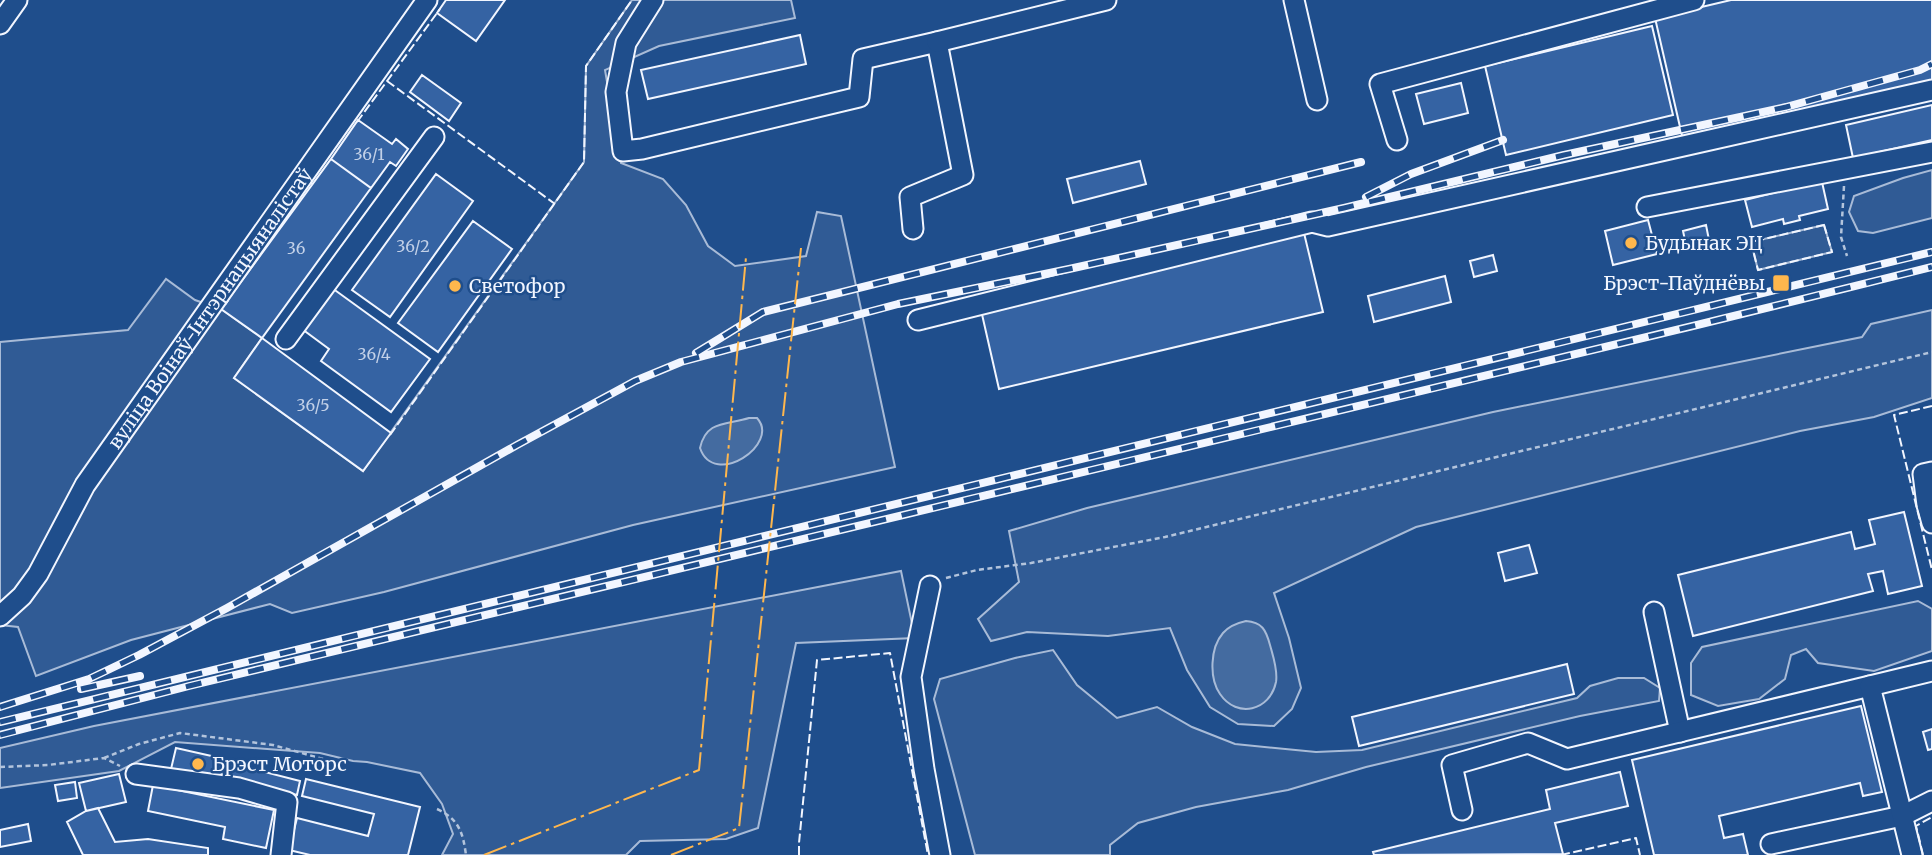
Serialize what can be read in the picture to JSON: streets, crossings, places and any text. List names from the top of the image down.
{
  "streets": {
    "street": ["вуліца Воінаў-Інтэрнацыяналістаў"]
  },
  "places": {
    "other": ["Будынак ЭЦ", "Светофор", "Брэст Моторс"],
    "transit": ["Брэст-Паўднёвы"]
  },
  "house_numbers": [
    "36/1",
    "36/2",
    "36",
    "36/4",
    "36/5"
  ]
}
